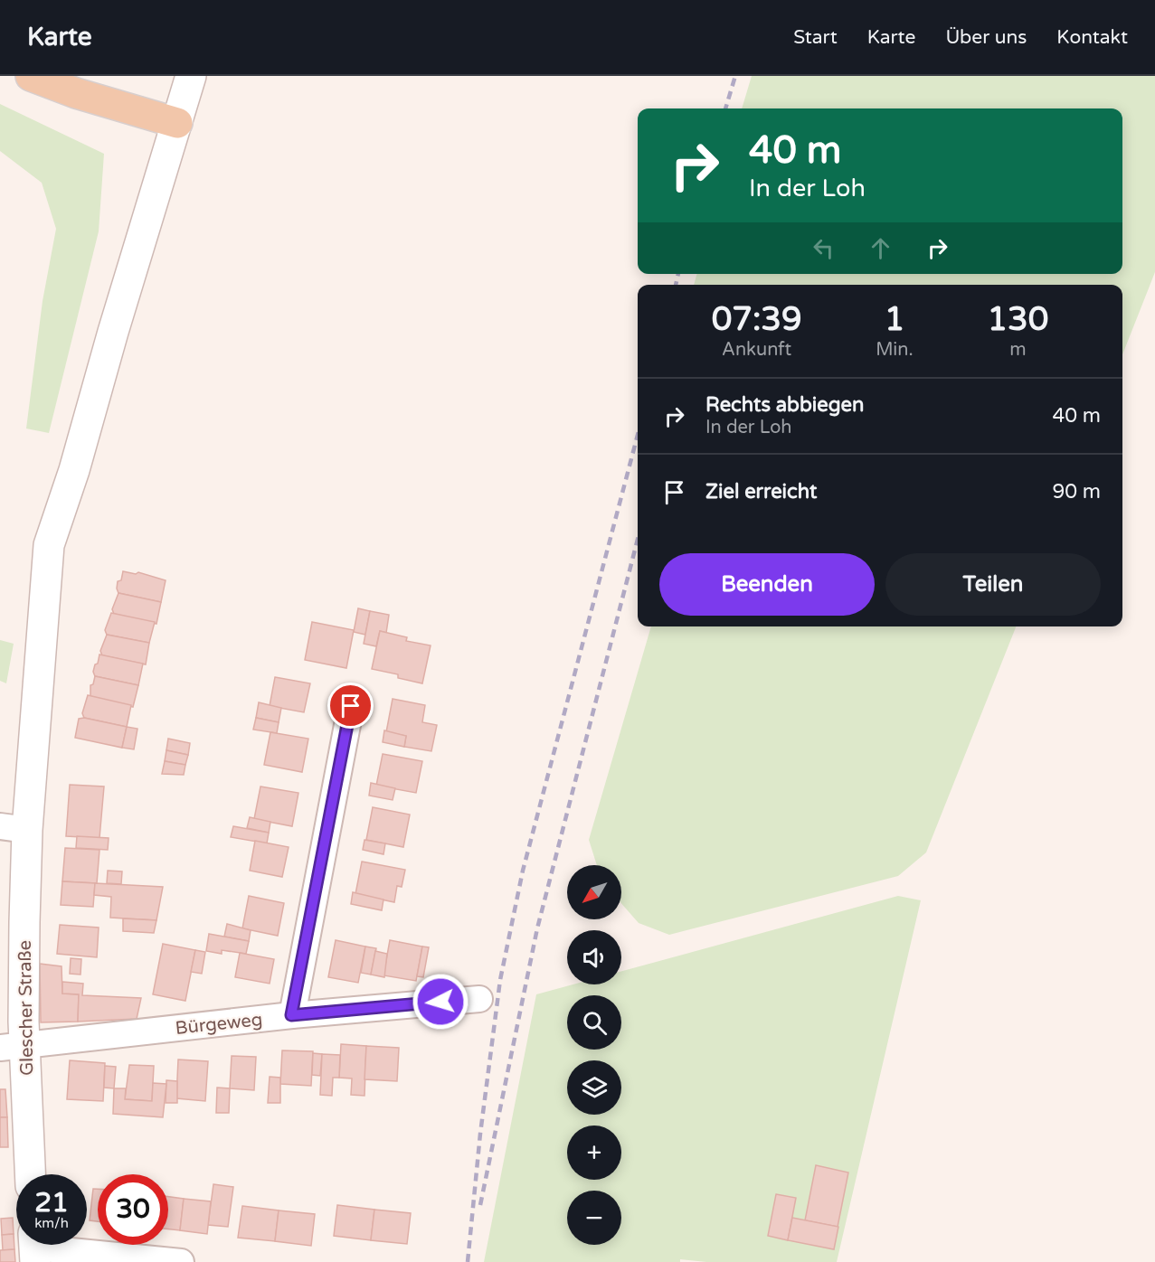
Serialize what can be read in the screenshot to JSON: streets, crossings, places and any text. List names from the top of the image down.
{
  "streets": {
    "street": ["Glescher Straße", "Bürgeweg"]
  },
  "crossings": [
    ["Glescher Straße", "Bürgeweg"]
  ],
  "north": "bottom left",
  "page": {
    "header": "Karte",
    "nav": [
      "Start",
      "Karte",
      "Über uns",
      "Kontakt"
    ],
    "turn": ["40 m", "In der Loh"],
    "eta": [
      "07:39",
      "Ankunft",
      "1",
      "Min.",
      "130",
      "m"
    ],
    "list": [
      {
        "name": "Rechts abbiegen",
        "note": "In der Loh",
        "value": "40 m"
      },
      {
        "name": "Ziel erreicht",
        "value": "90 m"
      }
    ],
    "buttons": ["Beenden", "Teilen"],
    "map_buttons": ["+", "−"],
    "speed": "21 km/h",
    "limit": "30"
  }
}
